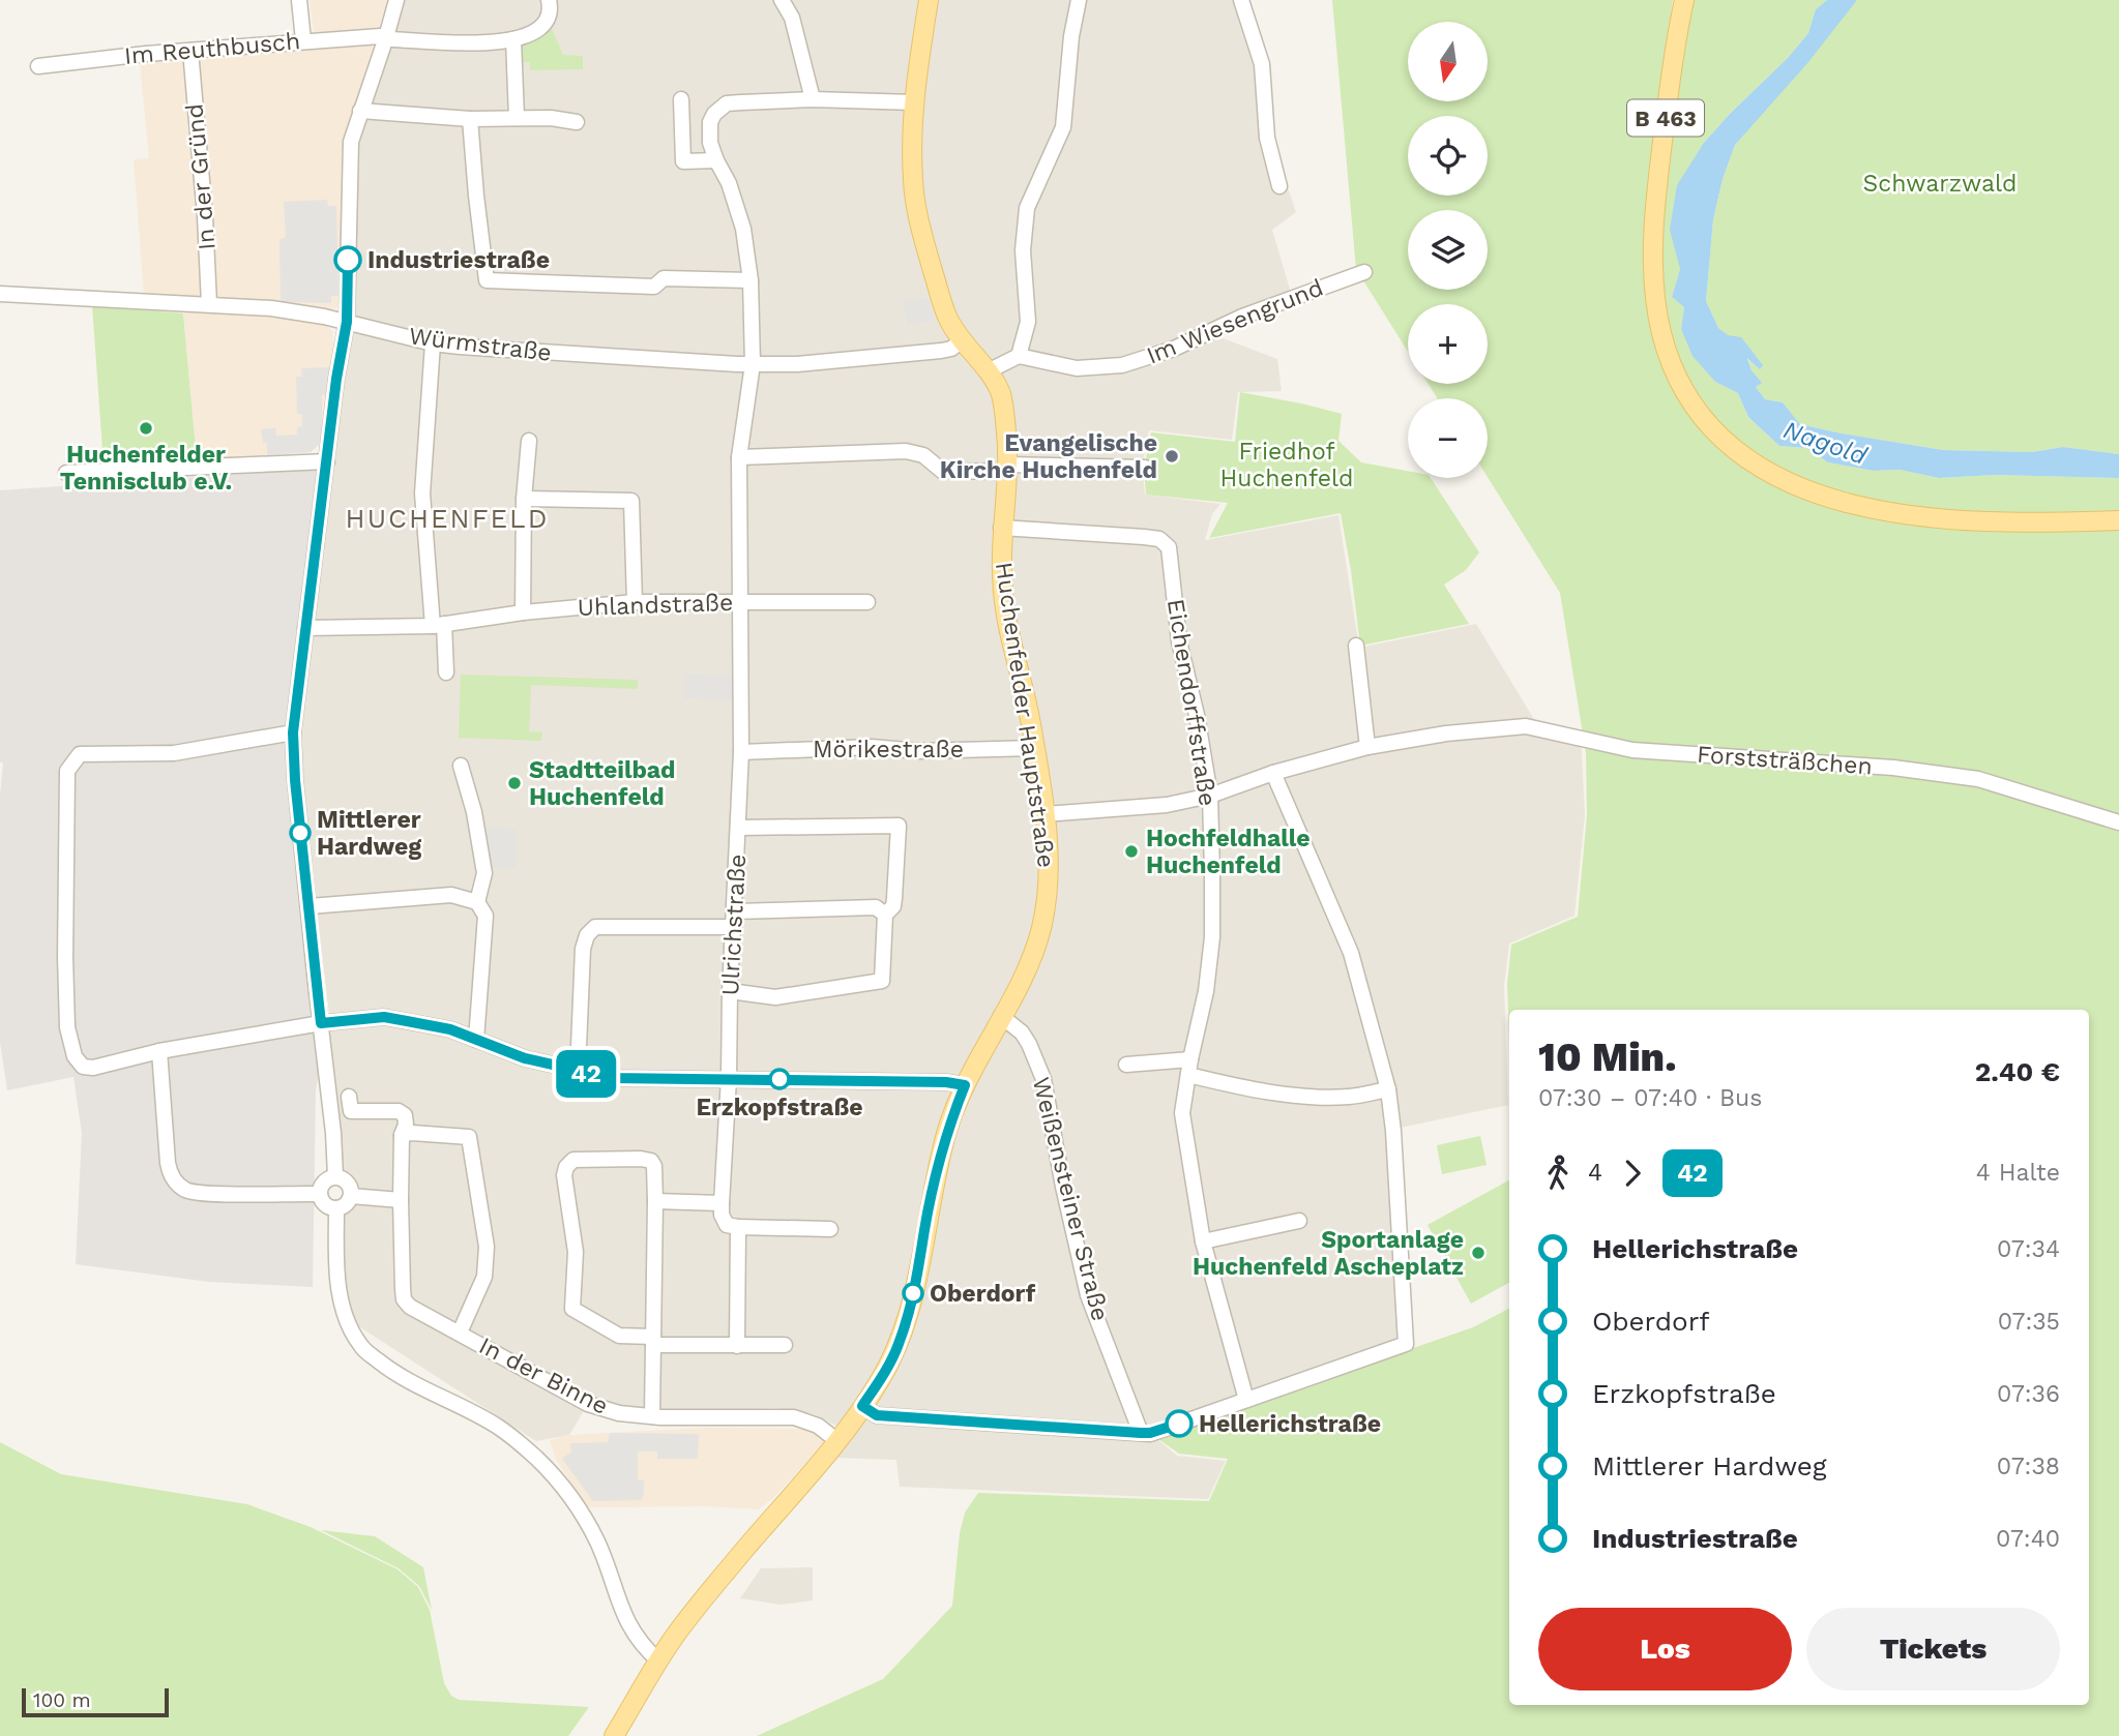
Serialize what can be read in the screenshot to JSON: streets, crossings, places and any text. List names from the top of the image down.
{
  "streets": {
    "main road": ["B 463", "Huchenfelder Hauptstraße"],
    "street": [
      "Im Reuthbusch",
      "In der Gründ",
      "Im Wiesengrund",
      "Würmstraße",
      "Uhlandstraße",
      "Eichendorffstraße",
      "Mörikestraße",
      "Forststräßchen",
      "Ulrichstraße",
      "Weißensteiner Straße",
      "In der Binne"
    ]
  },
  "crossings": [
    ["Im Reuthbusch", "In der Gründ"],
    ["In der Gründ", "Würmstraße"],
    ["Würmstraße", "Huchenfelder Hauptstraße"],
    ["Würmstraße", "Ulrichstraße"],
    ["Uhlandstraße", "Ulrichstraße"],
    ["Eichendorffstraße", "Huchenfelder Hauptstraße"],
    ["Eichendorffstraße", "Forststräßchen"],
    ["Huchenfelder Hauptstraße", "Mörikestraße"],
    ["Huchenfelder Hauptstraße", "Forststräßchen"],
    ["Huchenfelder Hauptstraße", "Weißensteiner Straße"],
    ["Huchenfelder Hauptstraße", "In der Binne"],
    ["Mörikestraße", "Ulrichstraße"]
  ],
  "districts": ["HUCHENFELD"],
  "water": ["Nagold"],
  "parks": ["Schwarzwald", "Friedhof Huchenfeld"],
  "places": [
    "Industriestraße",
    "Huchenfelder Tennisclub e.V.",
    "Evangelische Kirche Huchenfeld",
    "Stadtteilbad Huchenfeld",
    "Mittlerer Hardweg",
    "Hochfeldhalle Huchenfeld",
    "Erzkopfstraße",
    "Sportanlage Huchenfeld Ascheplatz",
    "Oberdorf",
    "Hellerichstraße"
  ],
  "lines": ["bus line 42"],
  "scale_bar": "100 m",
  "north": "bottom",
  "page": {
    "on_map": "42",
    "map_buttons": ["+", "−"],
    "heading": ["10 Min.", "07:30 – 07:40 · Bus", "2.40 €"],
    "legs": ["4", "42", "4 Halte"],
    "list": [
      {
        "name": "Hellerichstraße",
        "value": "07:34"
      },
      {
        "name": "Oberdorf",
        "value": "07:35"
      },
      {
        "name": "Erzkopfstraße",
        "value": "07:36"
      },
      {
        "name": "Mittlerer Hardweg",
        "value": "07:38"
      },
      {
        "name": "Industriestraße",
        "value": "07:40"
      }
    ],
    "buttons": ["Los", "Tickets"],
    "scale": "100 m"
  }
}
